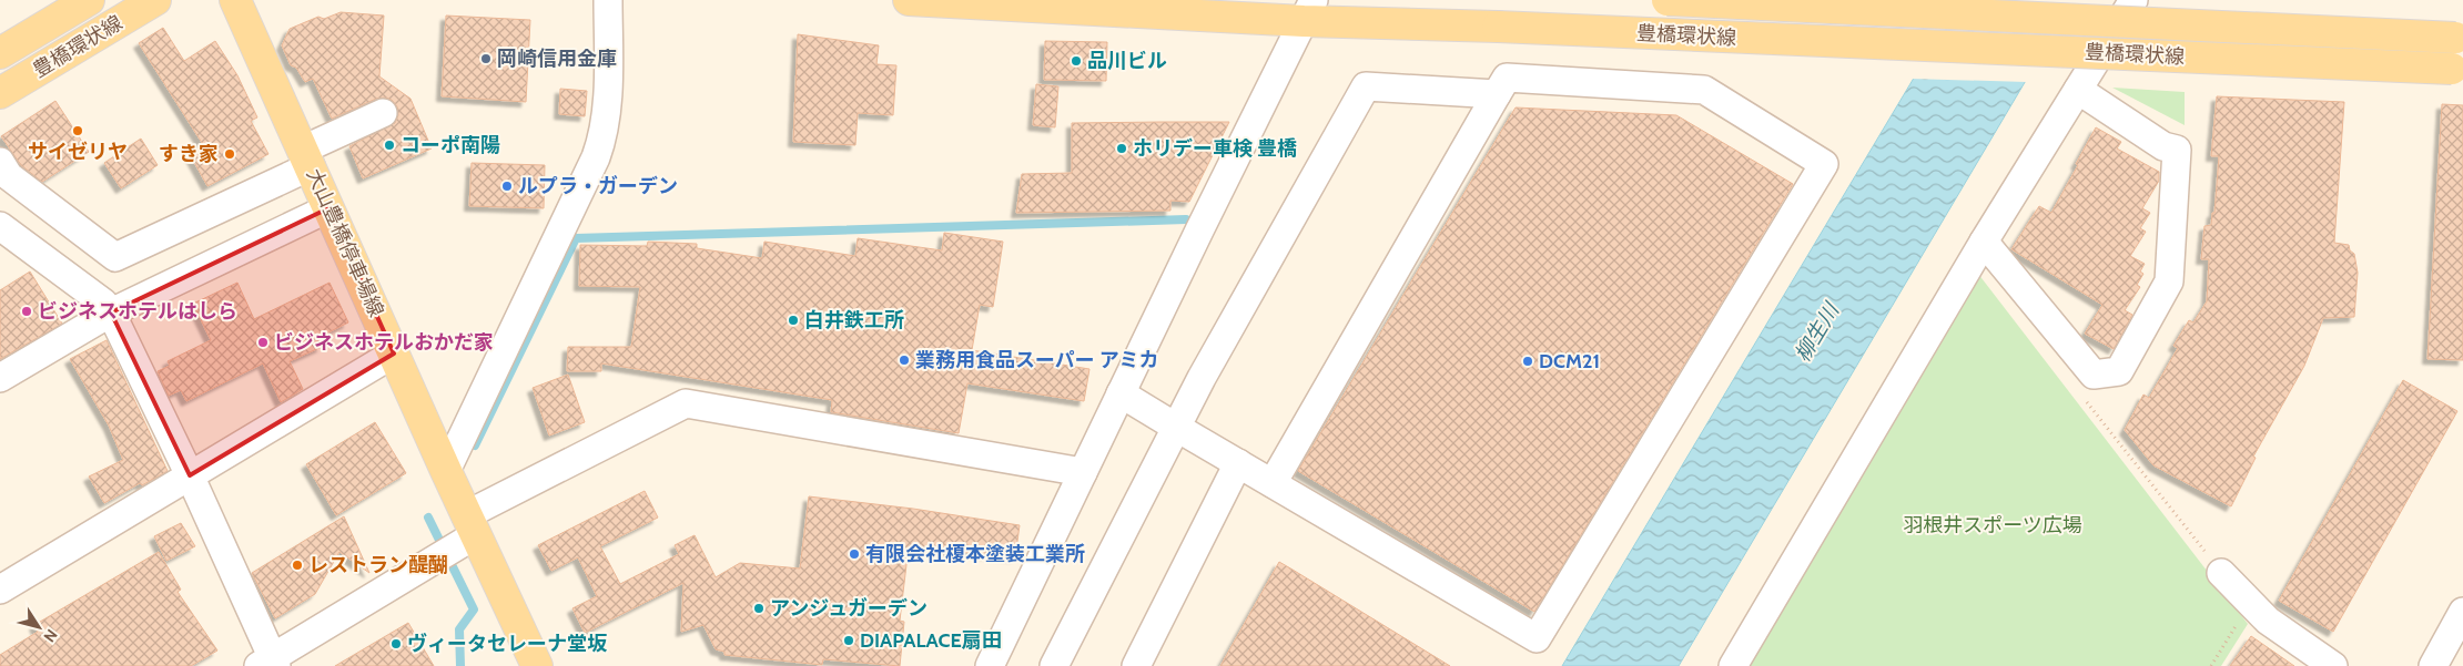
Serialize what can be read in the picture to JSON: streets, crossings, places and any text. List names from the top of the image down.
{
  "streets": {
    "main road": ["豊橋環状線", "大山豊橋停車場線"]
  },
  "water": ["柳生川"],
  "parks": ["羽根井スポーツ広場"],
  "places": [
    "岡崎信用金庫",
    "品川ビル",
    "サイゼリヤ",
    "コーポ南陽",
    "ホリデー車検 豊橋",
    "すき家",
    "ルプラ・ガーデン",
    "ビジネスホテルはしら",
    "白井鉄工所",
    "ビジネスホテルおかだ家",
    "業務用食品スーパー アミカ",
    "DCM21",
    "有限会社榎本塗装工業所",
    "レストラン醍醐",
    "アンジュガーデン",
    "DIAPALACE扇田",
    "ヴィータセレーナ堂坂"
  ],
  "north": "bottom right"
}
